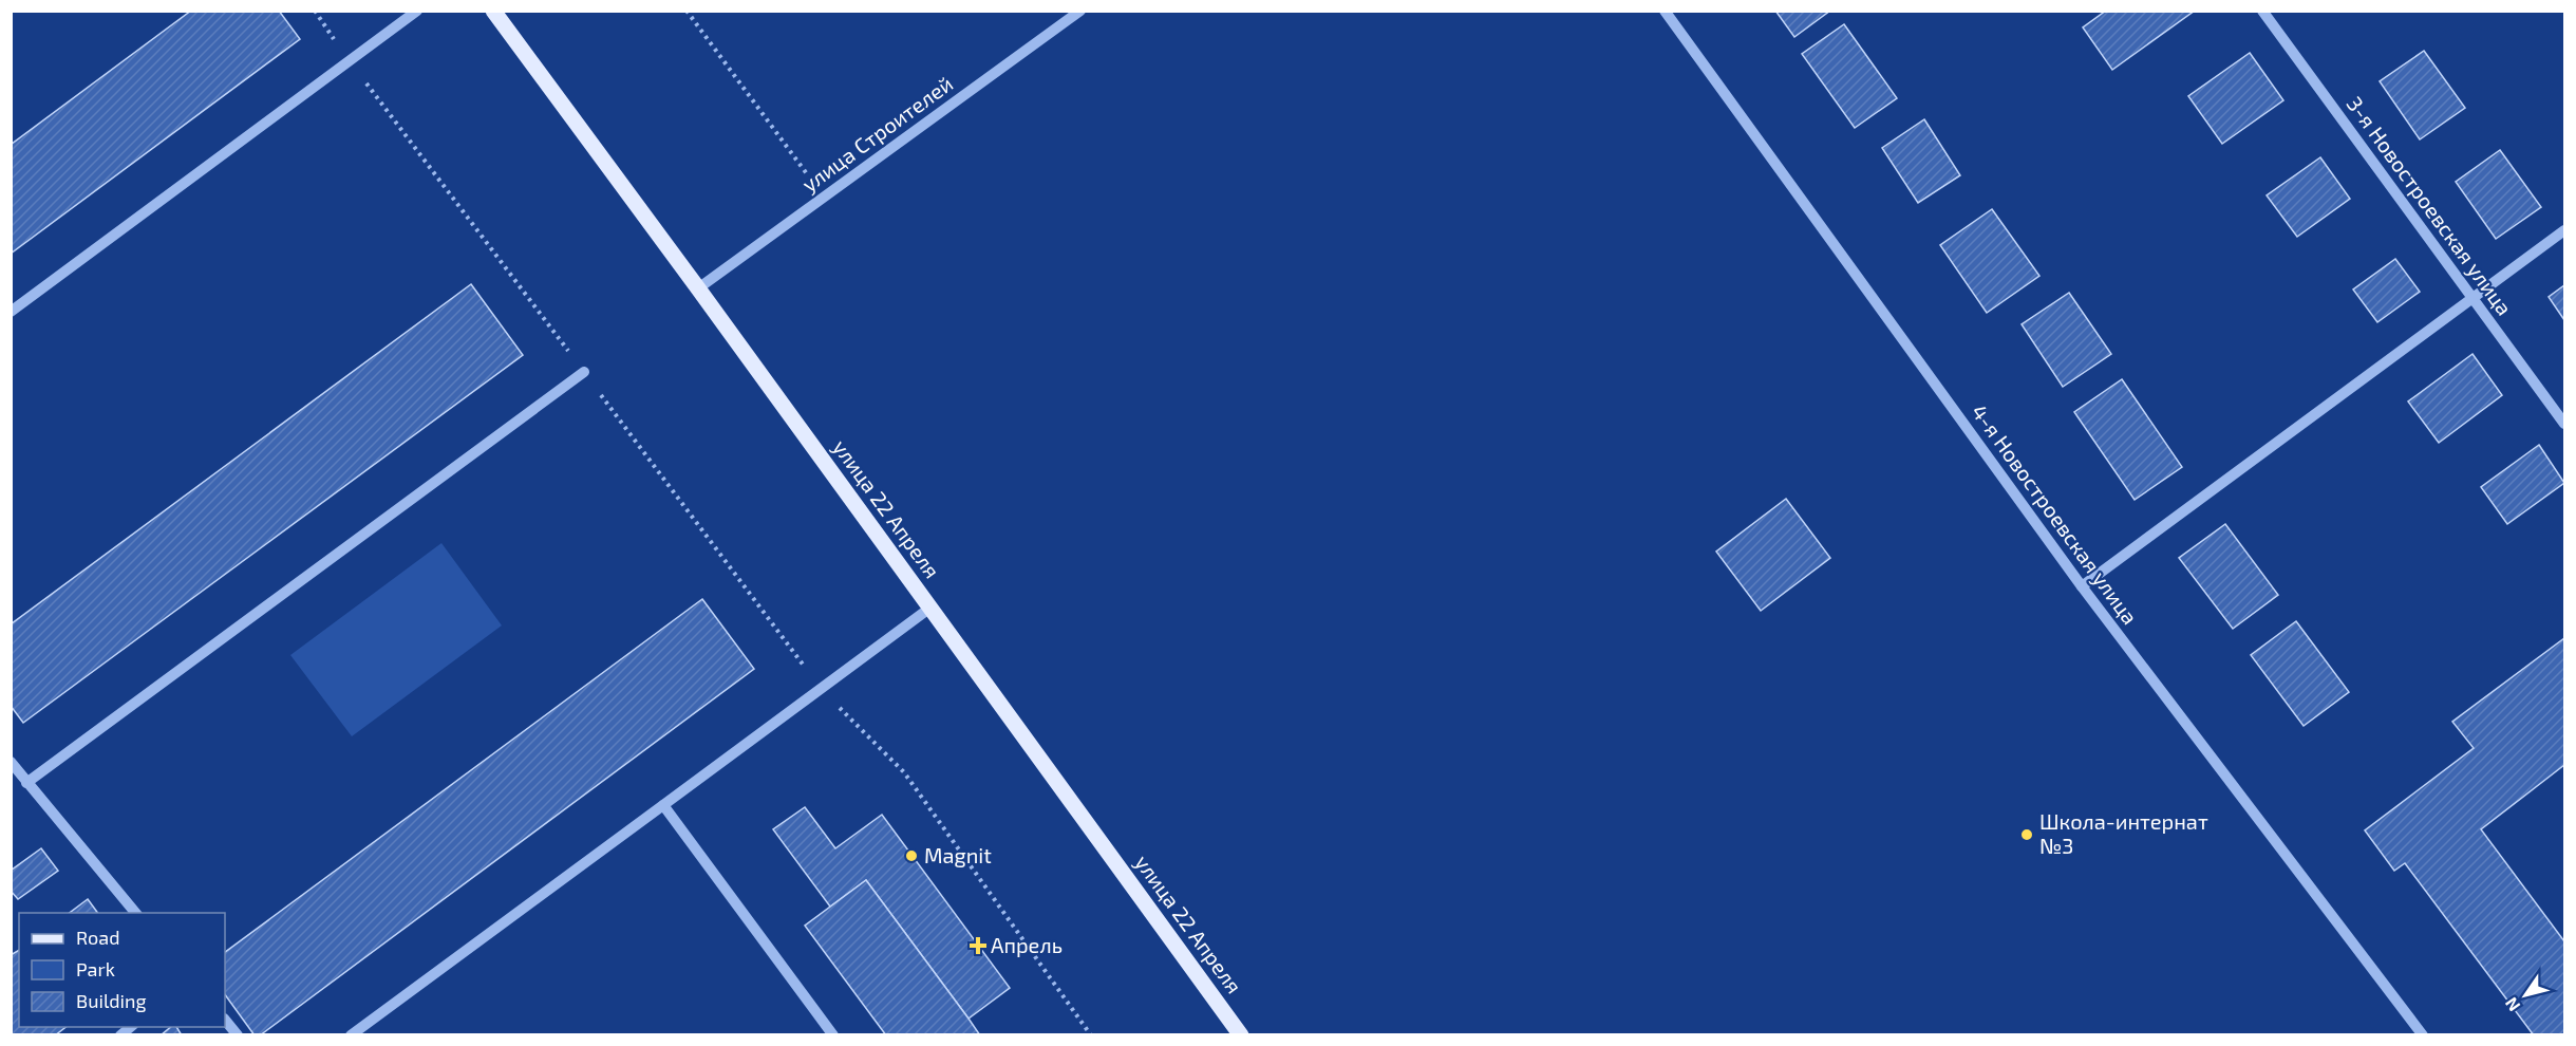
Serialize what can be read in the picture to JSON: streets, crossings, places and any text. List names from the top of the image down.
{
  "streets": {
    "main road": ["улица 22 Апреля"],
    "street": ["улица Строителей", "3-я Новостроевская улица", "4-я Новостроевская улица"]
  },
  "crossings": [
    ["улица Строителей", "улица 22 Апреля"]
  ],
  "places": {
    "other": ["Школа-интернат №3", "Magnit"],
    "health": ["Апрель"]
  },
  "legend": ["Road", "Park", "Building"],
  "north": "bottom left"
}
